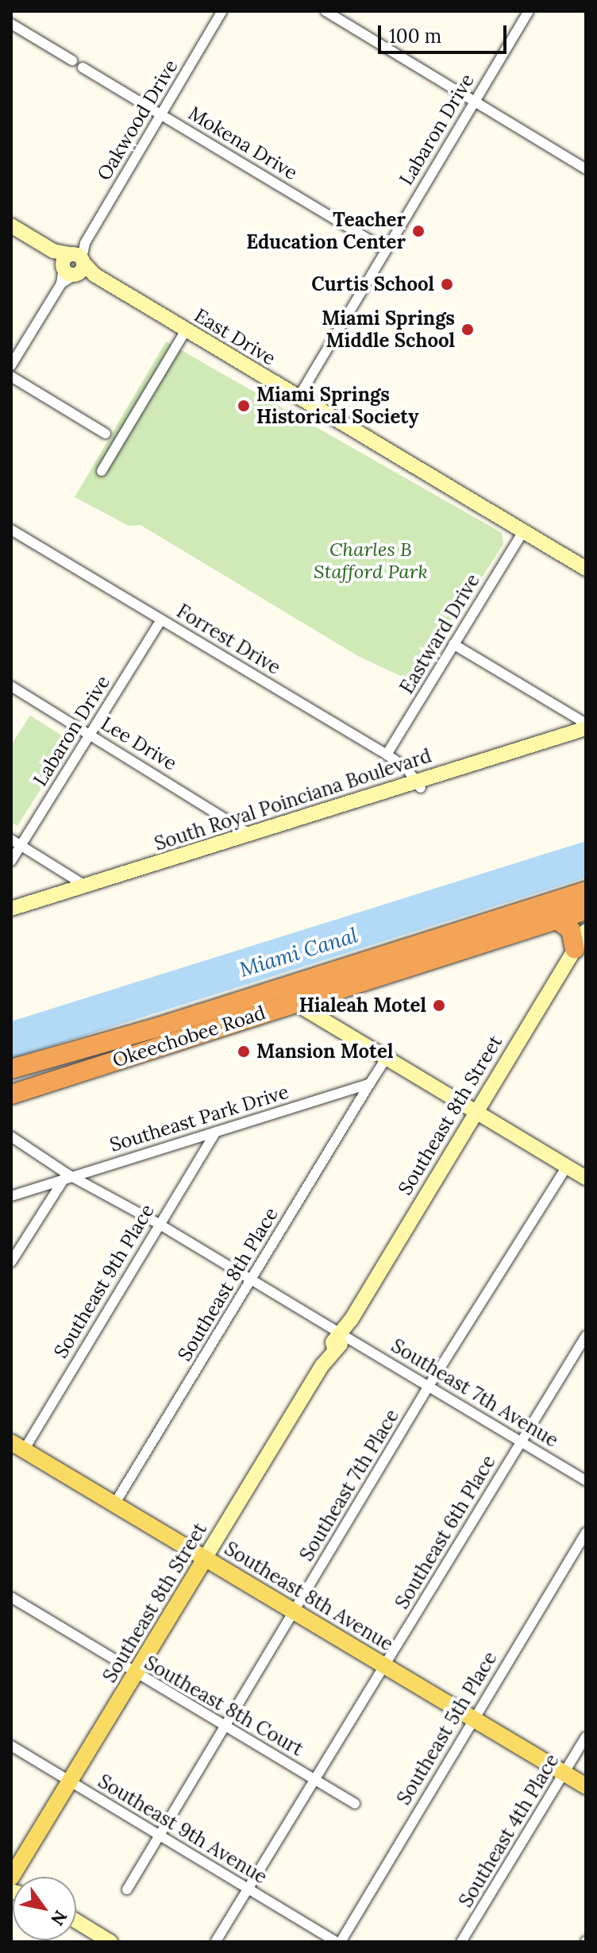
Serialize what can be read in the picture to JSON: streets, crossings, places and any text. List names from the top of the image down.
{
  "streets": {
    "highway": ["Okeechobee Road"],
    "main road": ["Southeast 8th Street", "Southeast 8th Avenue"],
    "street": [
      "Oakwood Drive",
      "Labaron Drive",
      "Mokena Drive",
      "East Drive",
      "Eastward Drive",
      "Forrest Drive",
      "Lee Drive",
      "South Royal Poinciana Boulevard",
      "Southeast Park Drive",
      "Southeast 9th Place",
      "Southeast 8th Place",
      "Southeast 7th Avenue",
      "Southeast 7th Place",
      "Southeast 6th Place",
      "Southeast 8th Court",
      "Southeast 5th Place",
      "Southeast 9th Avenue",
      "Southeast 4th Place"
    ]
  },
  "crossings": [
    ["Oakwood Drive", "Mokena Drive"],
    ["Oakwood Drive", "East Drive"],
    ["Labaron Drive", "Mokena Drive"],
    ["Labaron Drive", "East Drive"],
    ["Labaron Drive", "Forrest Drive"],
    ["Labaron Drive", "Lee Drive"],
    ["East Drive", "Eastward Drive"],
    ["Eastward Drive", "Forrest Drive"],
    ["Forrest Drive", "South Royal Poinciana Boulevard"],
    ["Lee Drive", "South Royal Poinciana Boulevard"],
    ["Southeast 8th Street", "Southeast 7th Avenue"],
    ["Southeast 8th Street", "Southeast 8th Avenue"],
    ["Southeast 8th Street", "Southeast 8th Court"],
    ["Southeast 8th Street", "Southeast 9th Avenue"],
    ["Southeast Park Drive", "Southeast 9th Place"],
    ["Southeast Park Drive", "Southeast 8th Place"],
    ["Southeast Park Drive", "Southeast 7th Avenue"],
    ["Southeast 9th Place", "Southeast 7th Avenue"],
    ["Southeast 9th Place", "Southeast 8th Avenue"],
    ["Southeast 8th Place", "Southeast 7th Avenue"],
    ["Southeast 8th Place", "Southeast 8th Avenue"],
    ["Southeast 7th Avenue", "Southeast 7th Place"],
    ["Southeast 7th Avenue", "Southeast 6th Place"],
    ["Southeast 7th Place", "Southeast 8th Avenue"],
    ["Southeast 7th Place", "Southeast 8th Court"],
    ["Southeast 7th Place", "Southeast 9th Avenue"],
    ["Southeast 6th Place", "Southeast 8th Avenue"],
    ["Southeast 6th Place", "Southeast 8th Court"],
    ["Southeast 6th Place", "Southeast 9th Avenue"],
    ["Southeast 8th Avenue", "Southeast 5th Place"],
    ["Southeast 8th Avenue", "Southeast 4th Place"],
    ["Southeast 5th Place", "Southeast 9th Avenue"]
  ],
  "water": ["Miami Canal"],
  "parks": ["Charles B Stafford Park"],
  "places": [
    "Teacher Education Center",
    "Curtis School",
    "Miami Springs Middle School",
    "Miami Springs Historical Society",
    "Hialeah Motel",
    "Mansion Motel"
  ],
  "scale_bar": "100 m",
  "north": "bottom right"
}
